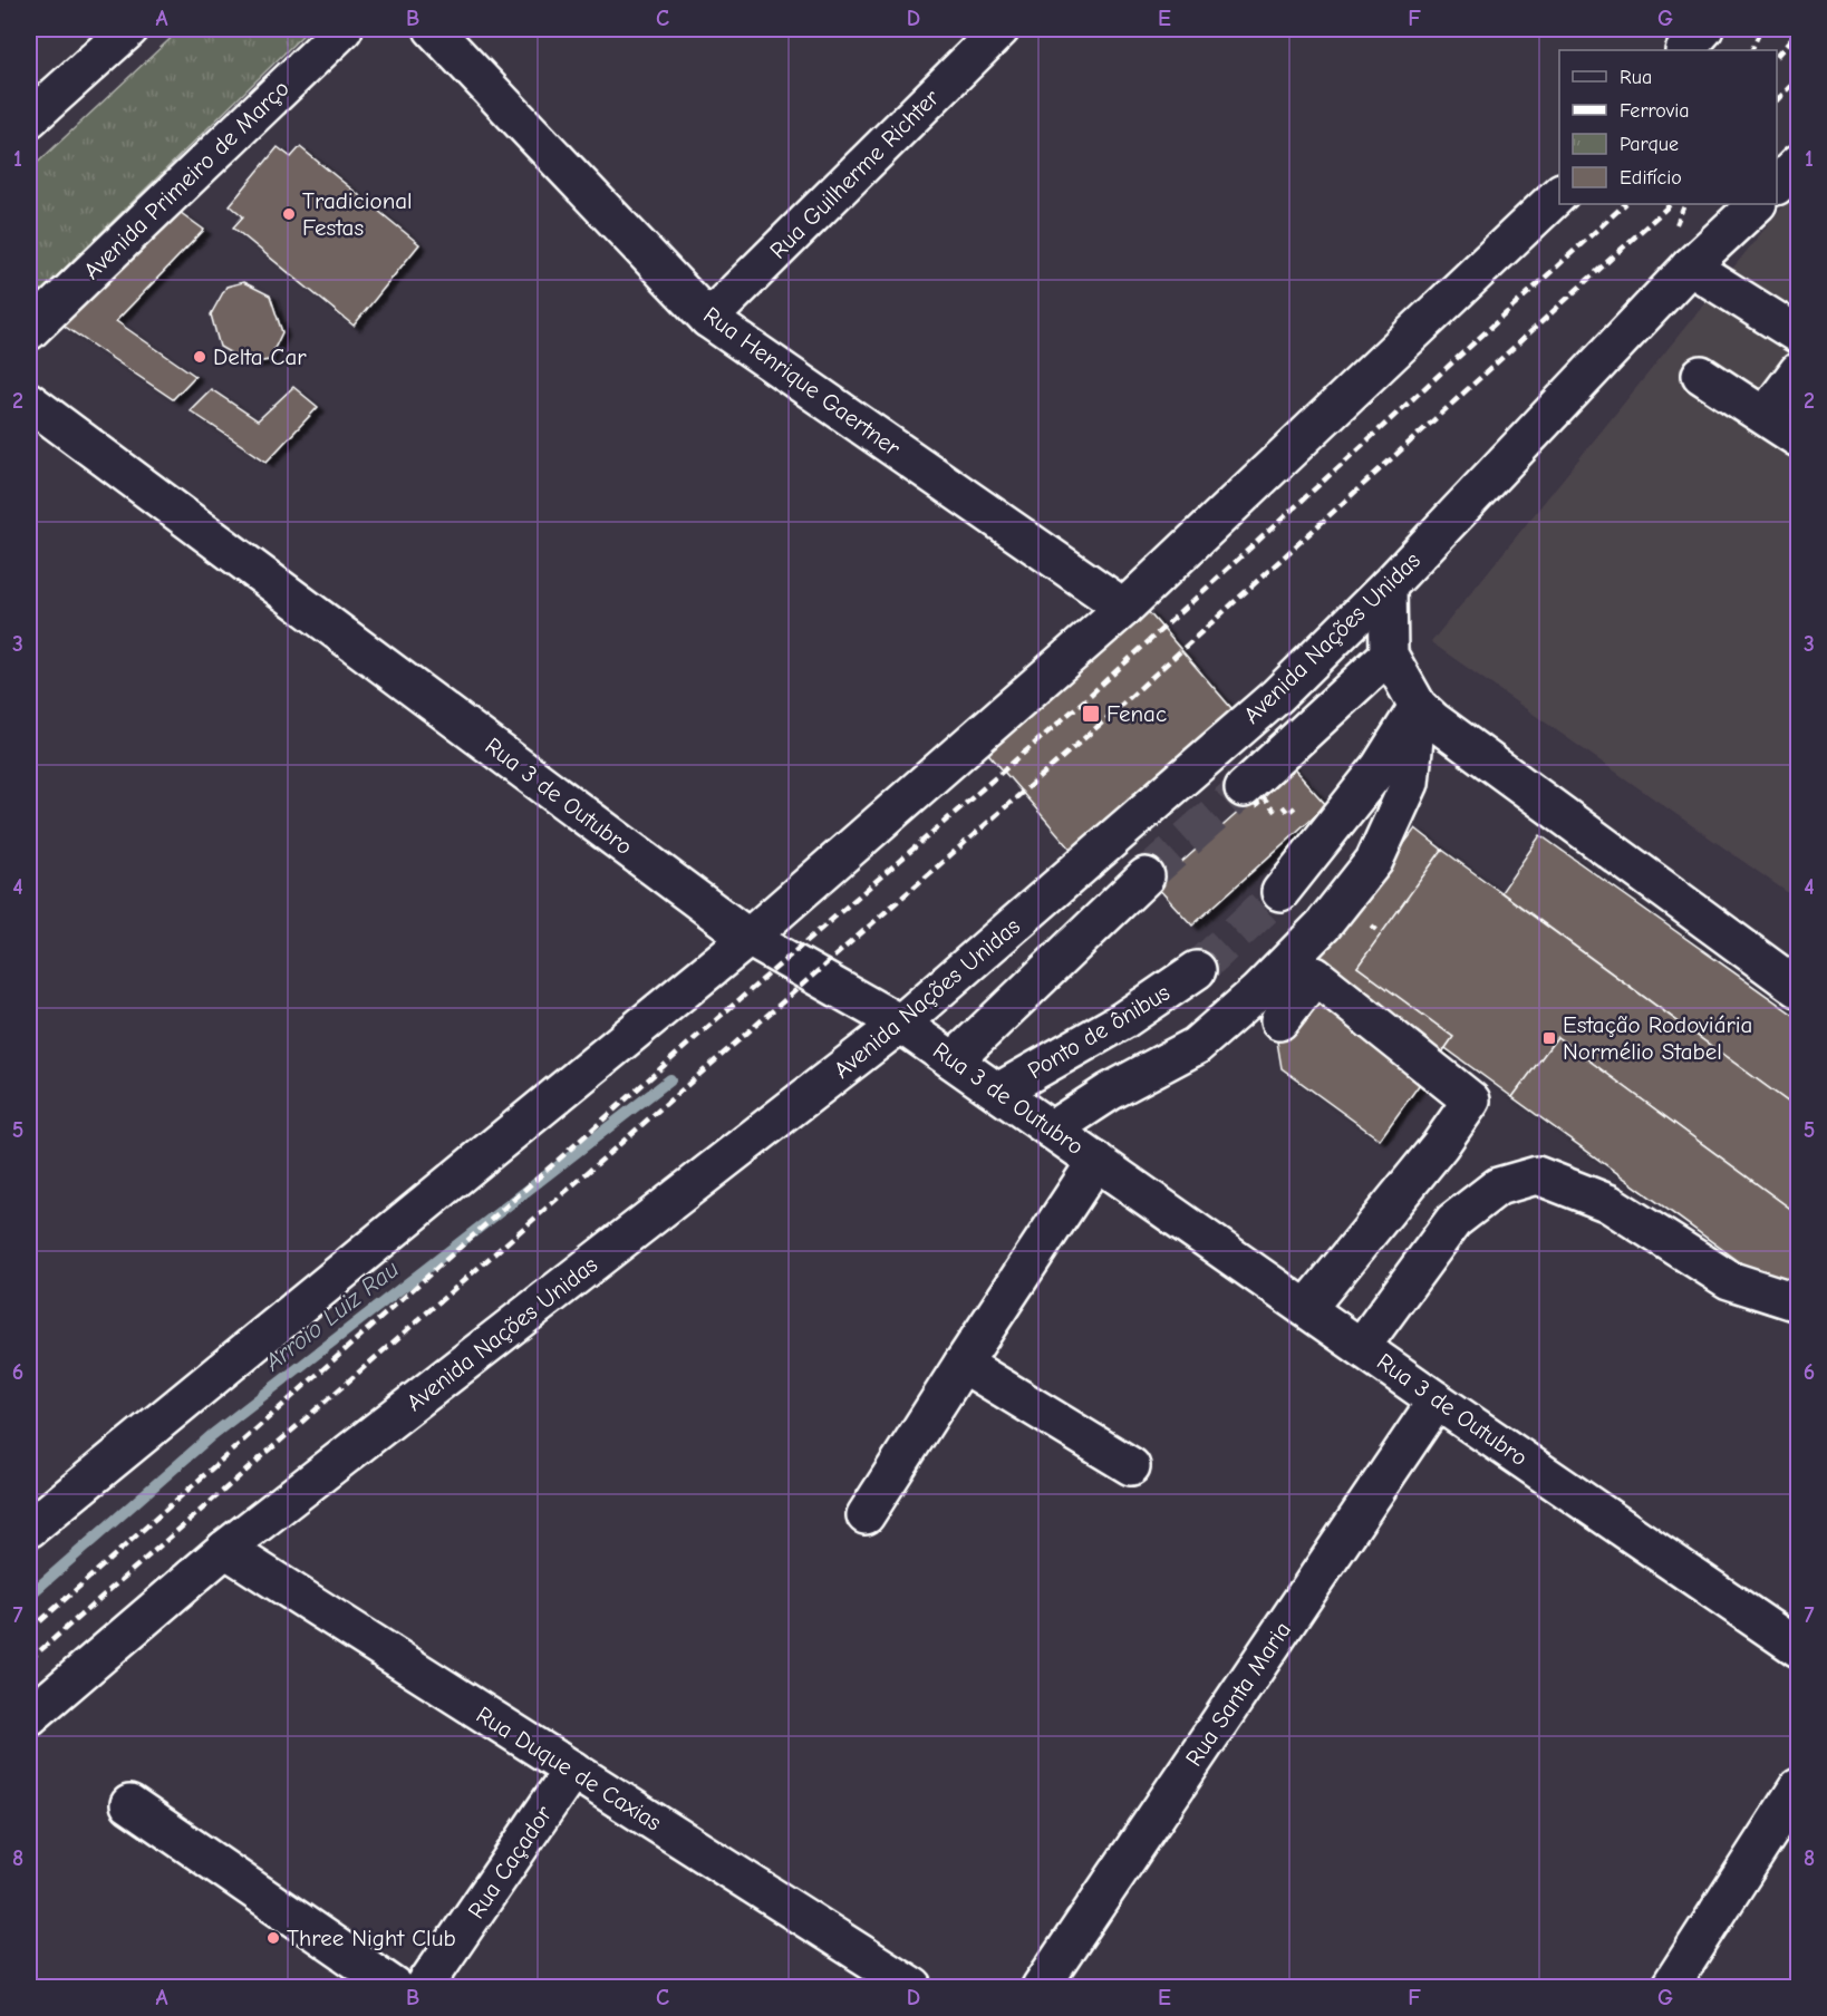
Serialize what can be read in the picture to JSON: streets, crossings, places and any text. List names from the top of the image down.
{
  "streets": {
    "street": [
      "Rua Guilherme Richter",
      "Avenida Primeiro de Março",
      "Rua Henrique Gaertner",
      "Avenida Nações Unidas",
      "Rua 3 de Outubro",
      "Ponto de ônibus",
      "Rua Santa Maria",
      "Rua Duque de Caxias",
      "Rua Caçador"
    ]
  },
  "crossings": [
    ["Rua Guilherme Richter", "Rua Henrique Gaertner"],
    ["Avenida Nações Unidas", "Rua 3 de Outubro"],
    ["Avenida Nações Unidas", "Rua Duque de Caxias"],
    ["Rua 3 de Outubro", "Ponto de ônibus"],
    ["Rua 3 de Outubro", "Rua Santa Maria"],
    ["Rua Duque de Caxias", "Rua Caçador"]
  ],
  "water": ["Arroio Luiz Rau"],
  "places": {
    "other": ["Tradicional Festas", "Delta Car", "Three Night Club"],
    "transit": ["Fenac", "Estação Rodoviária Normélio Stabel"]
  },
  "legend": [
    "Rua",
    "Ferrovia",
    "Parque",
    "Edifício"
  ],
  "grid": {
    "columns": [
      "A",
      "B",
      "C",
      "D",
      "E",
      "F",
      "G"
    ],
    "rows": [
      "1",
      "2",
      "3",
      "4",
      "5",
      "6",
      "7",
      "8"
    ]
  }
}
